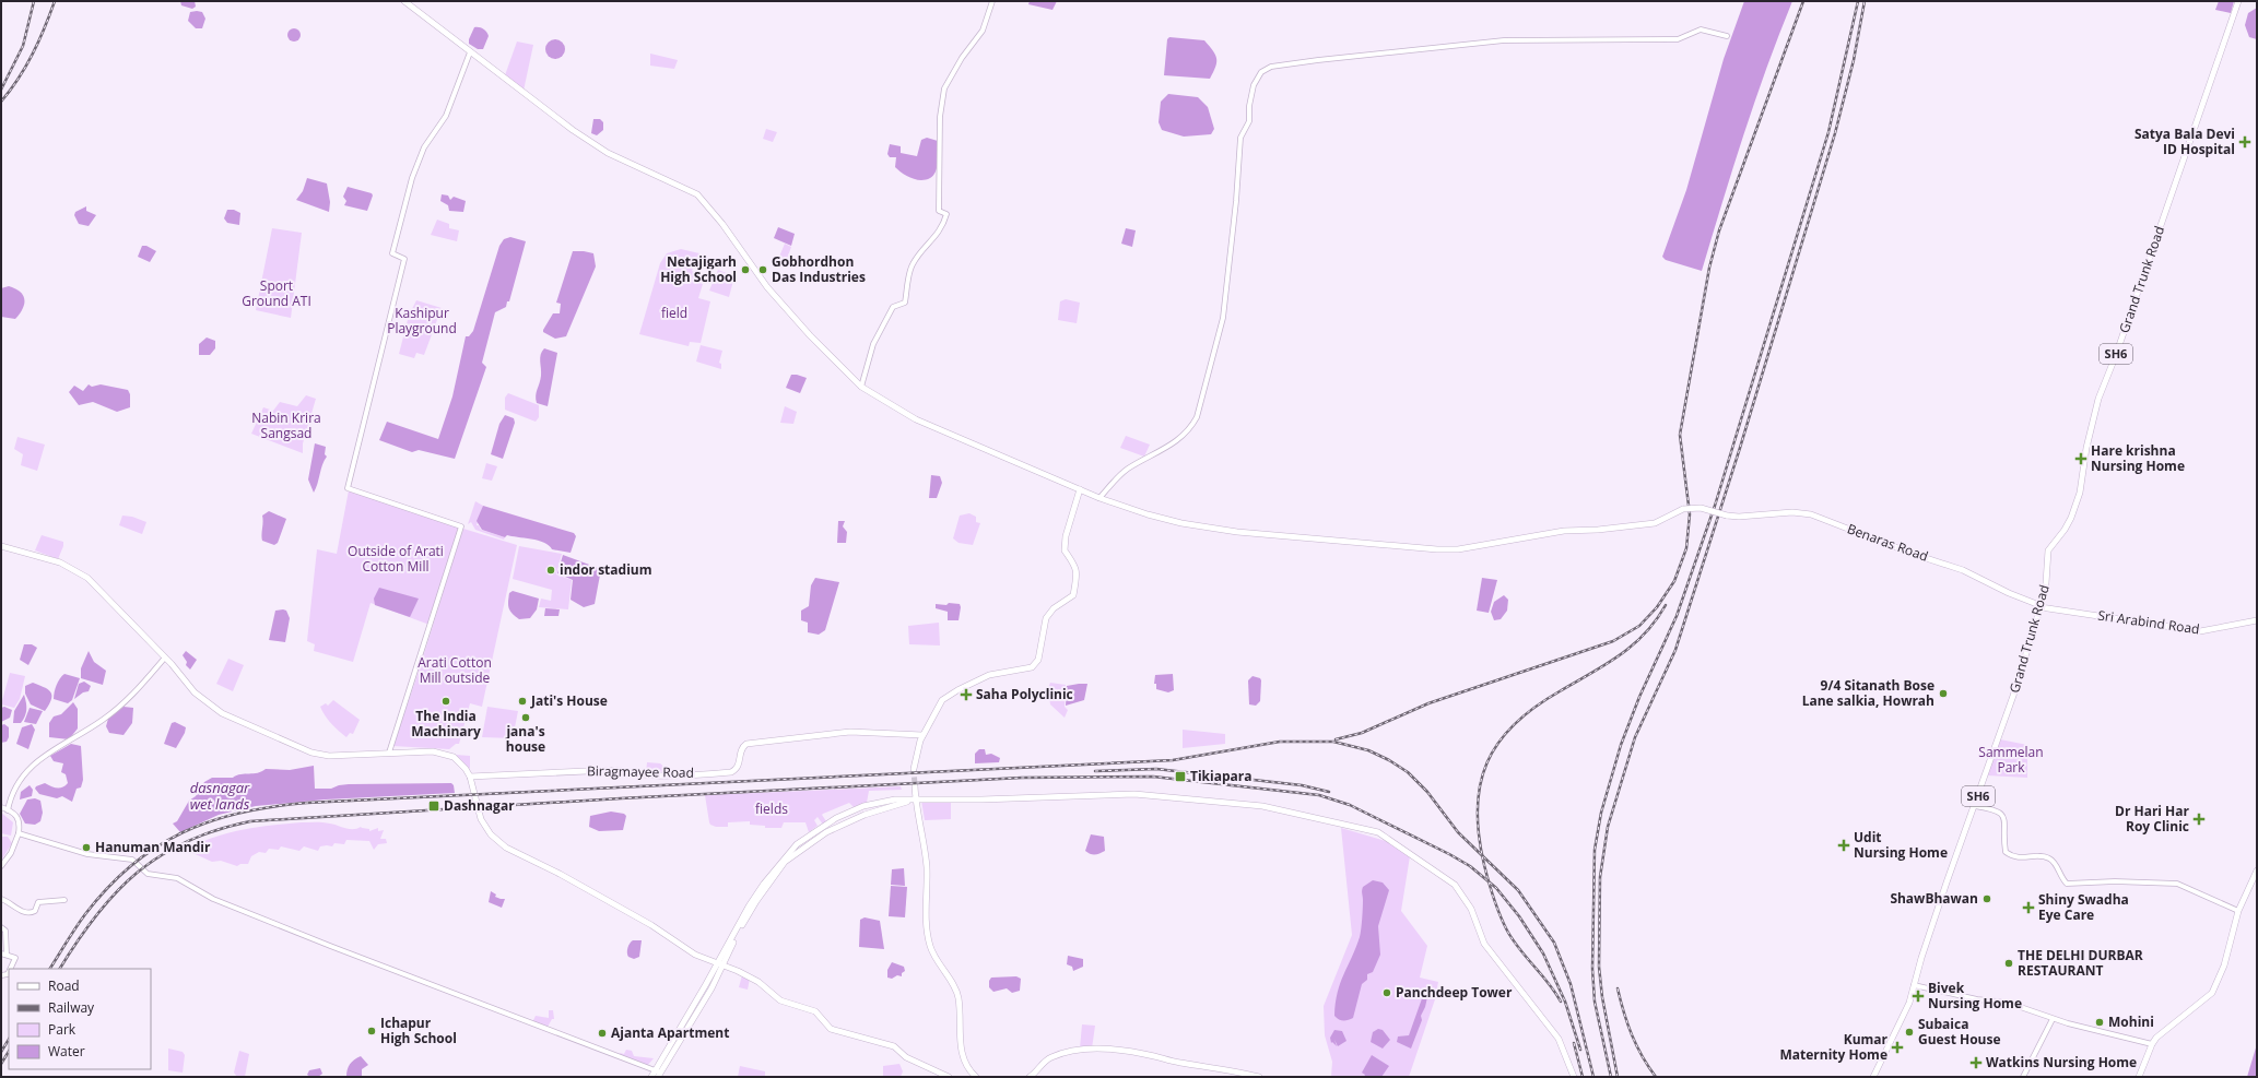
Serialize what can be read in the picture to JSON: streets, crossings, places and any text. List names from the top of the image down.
{
  "streets": {
    "main road": [
      "Grand Trunk Road",
      "SH6",
      "Benaras Road",
      "Sri Arabind Road",
      "Biragmayee Road"
    ]
  },
  "crossings": [
    ["Grand Trunk Road", "Benaras Road"],
    ["Grand Trunk Road", "Sri Arabind Road"],
    ["Benaras Road", "Sri Arabind Road"]
  ],
  "water": ["dasnagar wet lands"],
  "parks": [
    "Sport Ground ATI",
    "Kashipur Playground",
    "field",
    "Nabin Krira Sangsad",
    "Outside of Arati Cotton Mill",
    "Arati Cotton Mill outside",
    "Sammelan Park",
    "fields"
  ],
  "places": {
    "health": [
      "Satya Bala Devi ID Hospital",
      "Hare krishna Nursing Home",
      "Saha Polyclinic",
      "Dr Hari Har Roy Clinic",
      "Udit Nursing Home",
      "Shiny Swadha Eye Care",
      "Bivek Nursing Home",
      "Kumar Maternity Home",
      "Watkins Nursing Home"
    ],
    "other": [
      "Netajigarh High School",
      "Gobhordhon Das Industries",
      "indor stadium",
      "9/4 Sitanath Bose Lane salkia, Howrah",
      "The India Machinary",
      "Jati's House",
      "jana's house",
      "Hanuman Mandir",
      "ShawBhawan",
      "THE DELHI DURBAR RESTAURANT",
      "Panchdeep Tower",
      "Mohini",
      "Ichapur High School",
      "Subaica Guest House",
      "Ajanta Apartment"
    ],
    "transit": ["Tikiapara", "Dashnagar"]
  },
  "legend": [
    "Road",
    "Railway",
    "Park",
    "Water"
  ]
}
